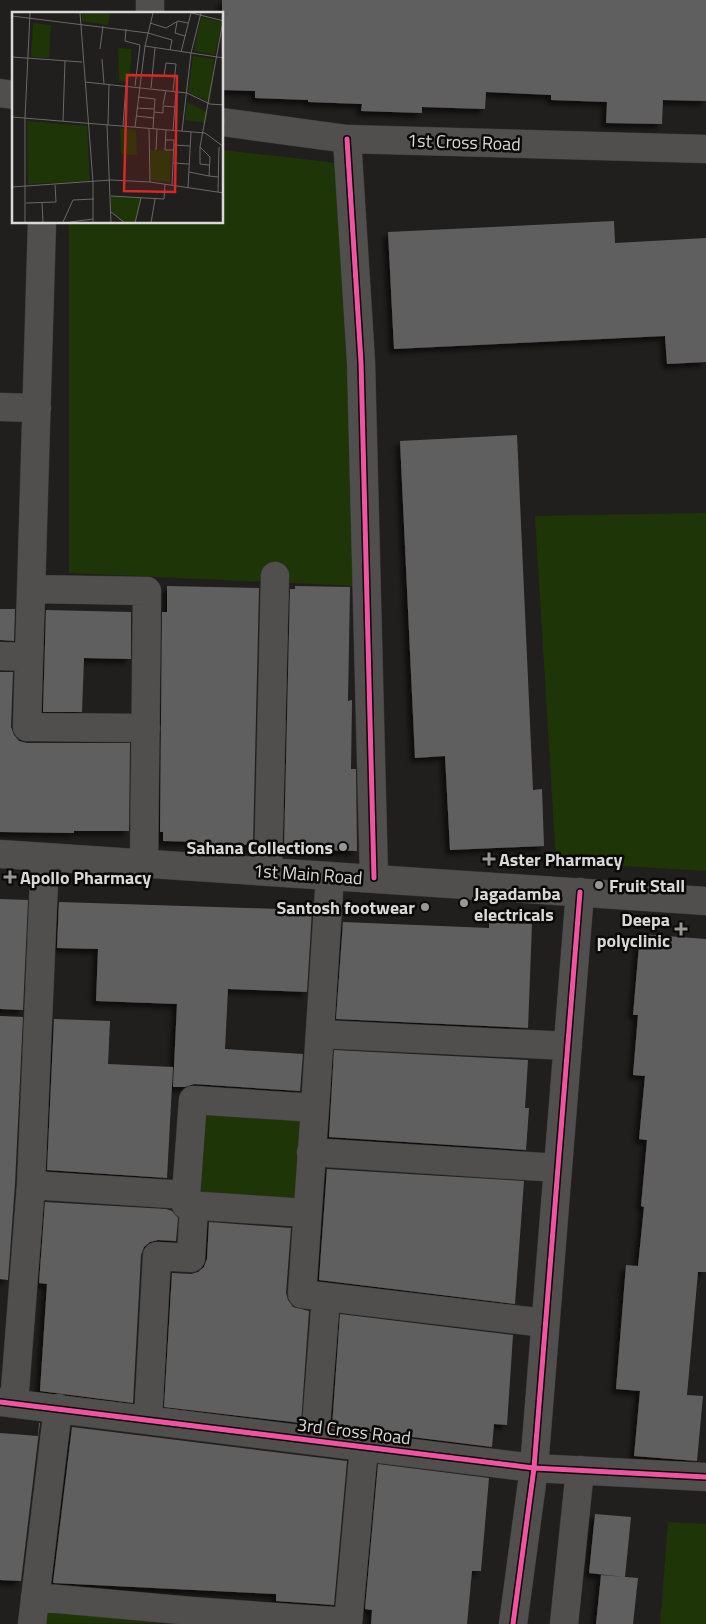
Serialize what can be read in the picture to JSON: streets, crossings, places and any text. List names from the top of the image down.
{
  "streets": {
    "street": ["1st Cross Road", "1st Main Road", "3rd Cross Road"]
  },
  "places": {
    "other": [
      "Sahana Collections",
      "Fruit Stall",
      "Jagadamba electricals",
      "Santosh footwear"
    ],
    "health": ["Aster Pharmacy", "Apollo Pharmacy", "Deepa polyclinic"]
  }
}
